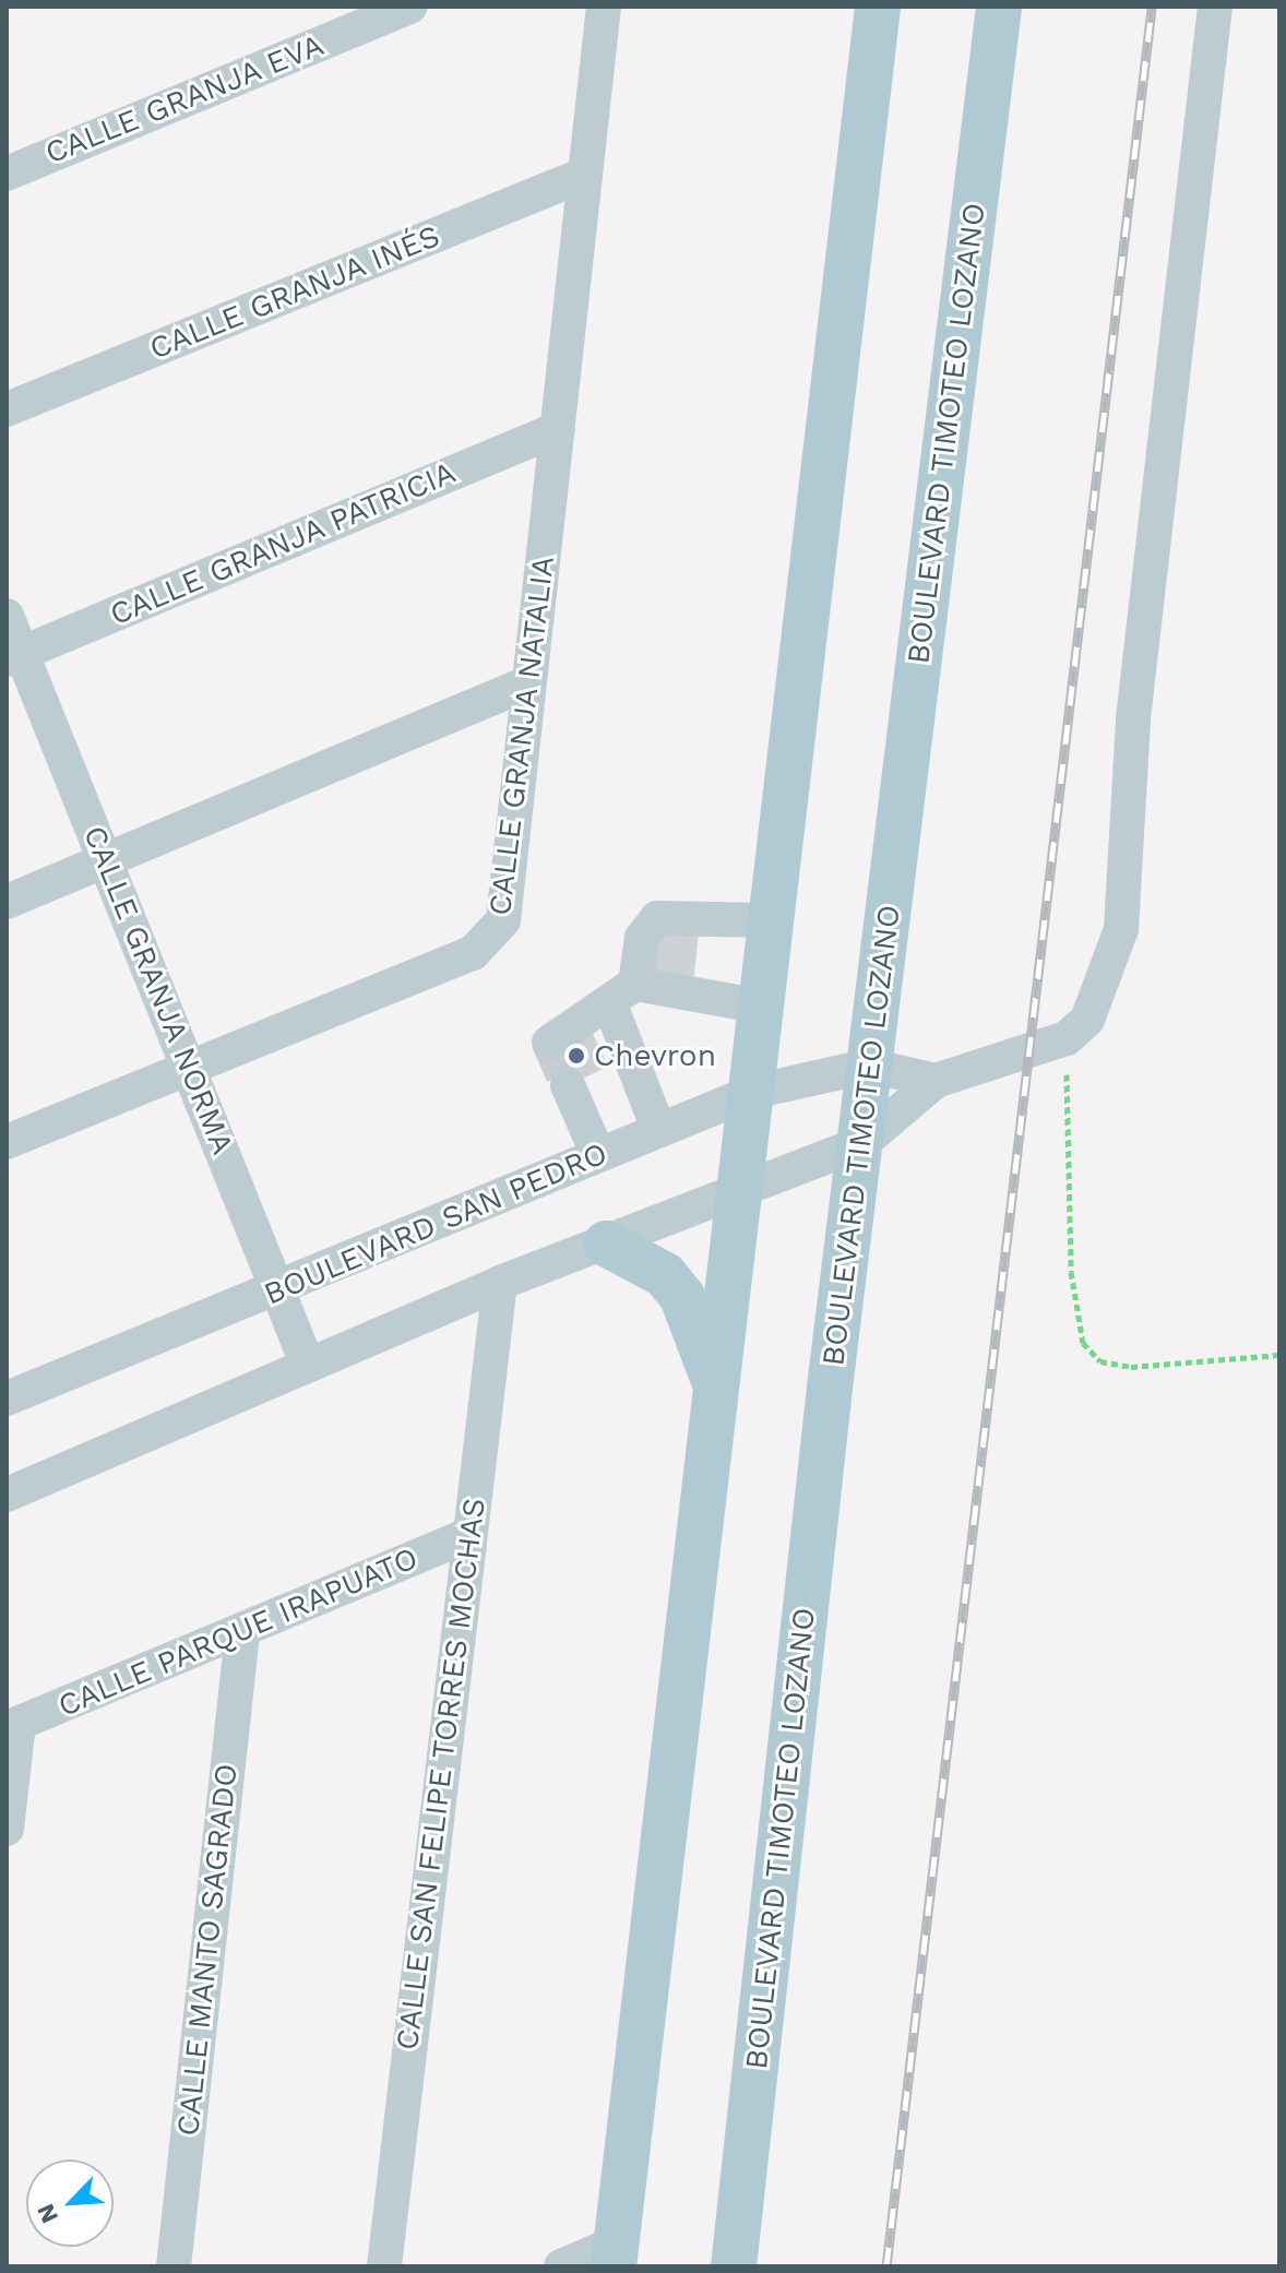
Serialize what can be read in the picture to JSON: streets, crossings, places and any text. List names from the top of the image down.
{
  "streets": {
    "main road": ["BOULEVARD TIMOTEO LOZANO"],
    "street": [
      "CALLE GRANJA EVA",
      "CALLE GRANJA INÉS",
      "CALLE GRANJA PATRICIA",
      "CALLE GRANJA NATALIA",
      "CALLE GRANJA NORMA",
      "BOULEVARD SAN PEDRO",
      "CALLE PARQUE IRAPUATO",
      "CALLE SAN FELIPE TORRES MOCHAS",
      "CALLE MANTO SAGRADO"
    ]
  },
  "crossings": [
    ["CALLE GRANJA INÉS", "CALLE GRANJA NATALIA"],
    ["BOULEVARD TIMOTEO LOZANO", "BOULEVARD SAN PEDRO"],
    ["CALLE GRANJA PATRICIA", "CALLE GRANJA NATALIA"],
    ["CALLE GRANJA PATRICIA", "CALLE GRANJA NORMA"],
    ["CALLE GRANJA NATALIA", "CALLE GRANJA NORMA"],
    ["CALLE GRANJA NORMA", "BOULEVARD SAN PEDRO"],
    ["CALLE PARQUE IRAPUATO", "CALLE SAN FELIPE TORRES MOCHAS"],
    ["CALLE PARQUE IRAPUATO", "CALLE MANTO SAGRADO"]
  ],
  "places": ["Chevron"],
  "north": "bottom left"
}
